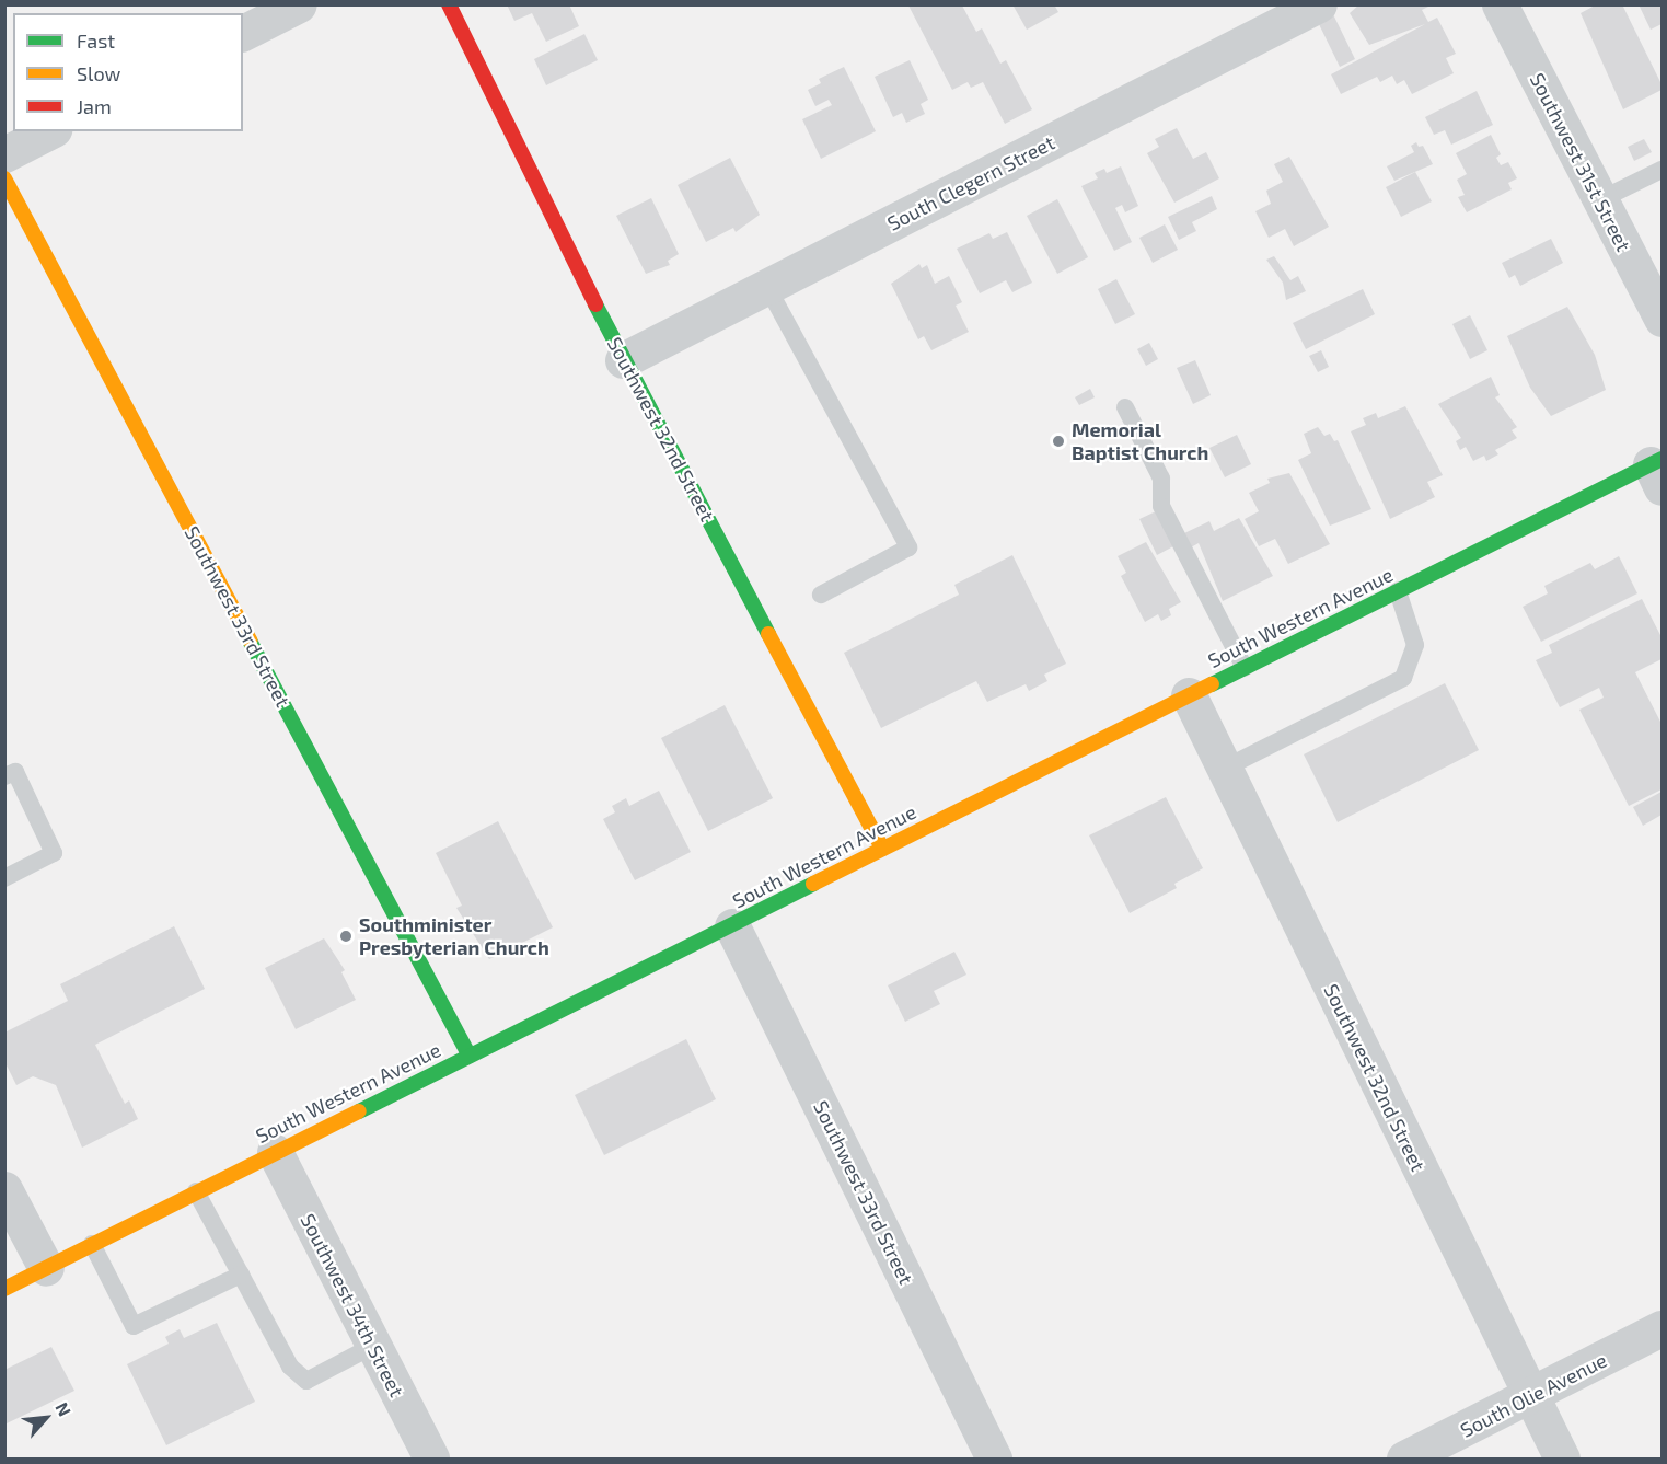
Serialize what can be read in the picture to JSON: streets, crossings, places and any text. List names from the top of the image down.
{
  "streets": {
    "street": [
      "Southwest 31st Street",
      "South Clegern Street",
      "Southwest 32nd Street",
      "Southwest 33rd Street",
      "South Western Avenue",
      "Southwest 34th Street",
      "South Olie Avenue"
    ]
  },
  "crossings": [
    ["South Clegern Street", "Southwest 32nd Street"],
    ["Southwest 32nd Street", "South Western Avenue"],
    ["Southwest 32nd Street", "South Olie Avenue"],
    ["Southwest 33rd Street", "South Western Avenue"],
    ["South Western Avenue", "Southwest 34th Street"]
  ],
  "places": ["Memorial Baptist Church", "Southminister Presbyterian Church"],
  "legend": ["Fast", "Slow", "Jam"],
  "north": "top right"
}
